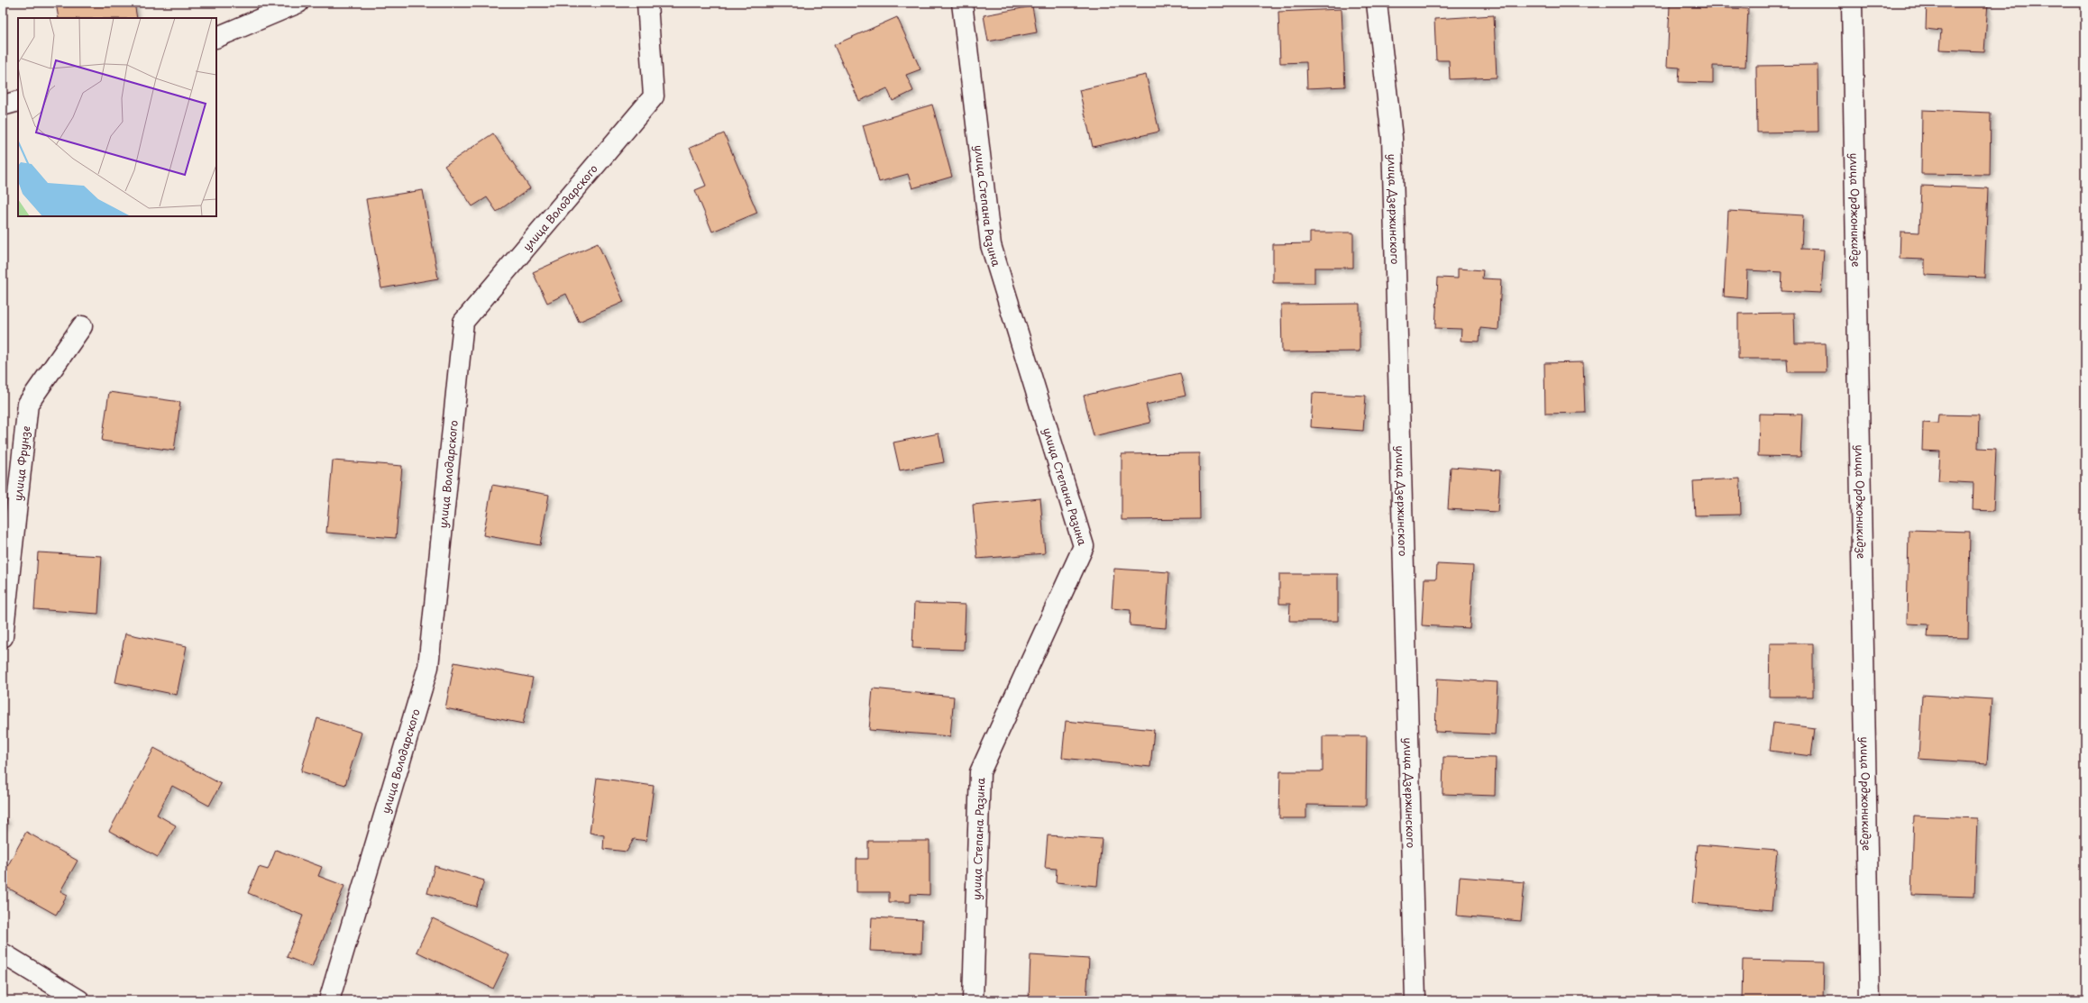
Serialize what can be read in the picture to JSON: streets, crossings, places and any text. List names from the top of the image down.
{
  "streets": {
    "street": [
      "улица Степана Разина",
      "улица Володарского",
      "улица Дзержинского",
      "улица Орджоникидзе",
      "улица Фрунзе"
    ]
  }
}
